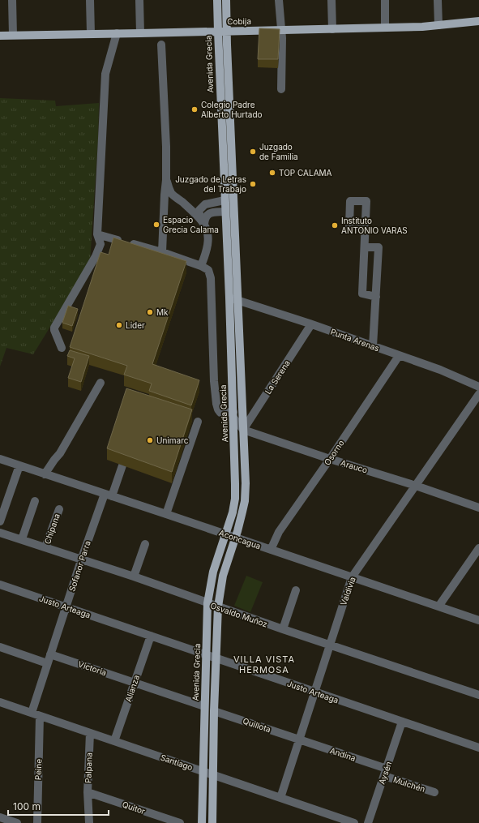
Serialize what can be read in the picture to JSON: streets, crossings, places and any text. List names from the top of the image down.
{
  "streets": {
    "main road": ["Cobija", "Avenida Grecia"],
    "street": [
      "Punta Arenas",
      "La Serena",
      "Osorno",
      "Arauco",
      "Chipana",
      "Aconcagua",
      "Sofanor Parra",
      "Valdivia",
      "Justo Arteaga",
      "Osvaldo Muñoz",
      "Victoria",
      "Alianza",
      "Quillota",
      "Andina",
      "Santiago",
      "Palpana",
      "Peine",
      "Aysén",
      "Mulchén",
      "Quitor"
    ]
  },
  "crossings": [
    ["Cobija", "Avenida Grecia"],
    ["Avenida Grecia", "Punta Arenas"],
    ["Avenida Grecia", "Aconcagua"],
    ["Avenida Grecia", "Justo Arteaga"],
    ["Avenida Grecia", "Osvaldo Muñoz"],
    ["Avenida Grecia", "Victoria"],
    ["Avenida Grecia", "Santiago"],
    ["Punta Arenas", "La Serena"],
    ["Punta Arenas", "Osorno"],
    ["La Serena", "Arauco"],
    ["Osorno", "Arauco"],
    ["Osorno", "Aconcagua"],
    ["Arauco", "Valdivia"],
    ["Chipana", "Osvaldo Muñoz"],
    ["Aconcagua", "Sofanor Parra"],
    ["Aconcagua", "Valdivia"],
    ["Sofanor Parra", "Justo Arteaga"],
    ["Sofanor Parra", "Osvaldo Muñoz"],
    ["Sofanor Parra", "Victoria"],
    ["Sofanor Parra", "Santiago"],
    ["Valdivia", "Justo Arteaga"],
    ["Valdivia", "Osvaldo Muñoz"],
    ["Valdivia", "Quillota"],
    ["Valdivia", "Andina"],
    ["Valdivia", "Santiago"],
    ["Justo Arteaga", "Alianza"],
    ["Justo Arteaga", "Aysén"],
    ["Victoria", "Alianza"],
    ["Alianza", "Santiago"],
    ["Quillota", "Andina"],
    ["Andina", "Aysén"],
    ["Andina", "Mulchén"],
    ["Santiago", "Palpana"],
    ["Santiago", "Peine"],
    ["Palpana", "Quitor"],
    ["Aysén", "Mulchén"]
  ],
  "districts": ["VILLA VISTA HERMOSA"],
  "places": [
    "Colegio Padre Alberto Hurtado",
    "Juzgado de Familia",
    "TOP CALAMA",
    "Juzgado de Letras del Trabajo",
    "Espacio Grecia Calama",
    "Instituto ANTONIO VARAS",
    "Mk",
    "Lider",
    "Unimarc"
  ],
  "scale_bar": "100 m"
}
